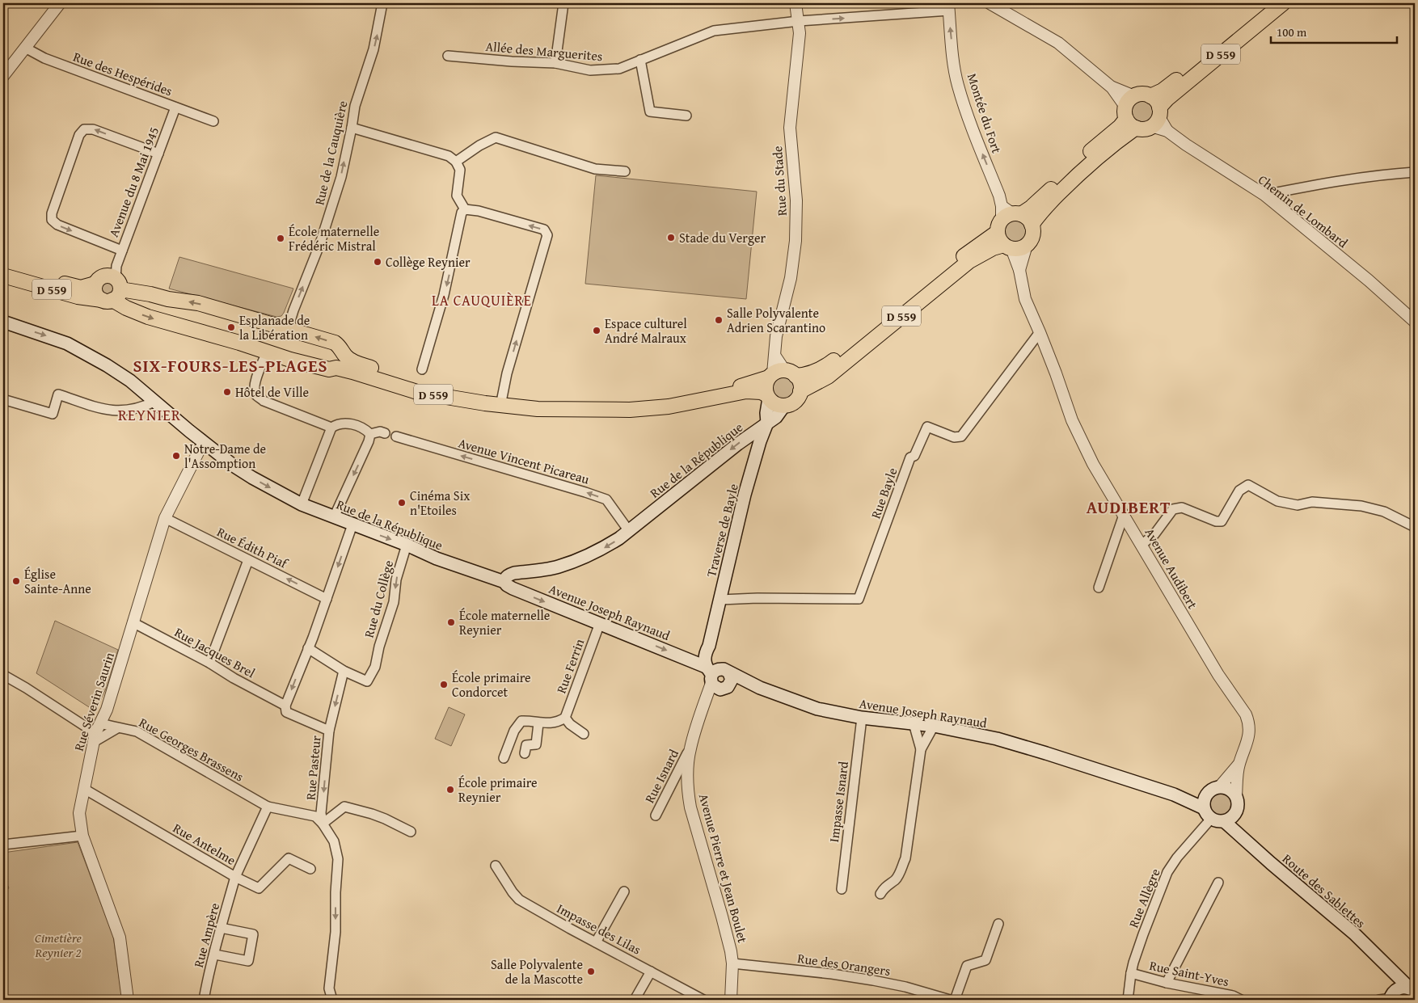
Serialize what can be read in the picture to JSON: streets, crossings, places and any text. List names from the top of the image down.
{
  "streets": {
    "main road": [
      "D 559",
      "Rue de la République",
      "Traverse de Bayle",
      "Avenue Joseph Raynaud",
      "Route des Sablettes"
    ],
    "street": [
      "Allée des Marguerites",
      "Rue des Hespérides",
      "Montée du Fort",
      "Rue de la Cauquière",
      "Rue du Stade",
      "Avenue du 8 Mai 1945",
      "Chemin de Lombard",
      "Avenue Vincent Picareau",
      "Rue Bayle",
      "Rue Édith Piaf",
      "Avenue Audibert",
      "Rue du Collège",
      "Rue Jacques Brel",
      "Rue Ferrin",
      "Rue Séverin Saurin",
      "Rue Georges Brassens",
      "Rue Pasteur",
      "Rue Isnard",
      "Impasse Isnard",
      "Rue Antelme",
      "Avenue Pierre et Jean Boulet",
      "Rue Allègre",
      "Impasse des Lilas",
      "Rue Ampère",
      "Rue des Orangers",
      "Rue Saint-Yves"
    ]
  },
  "crossings": [
    ["Allée des Marguerites", "Montée du Fort"],
    ["Allée des Marguerites", "Rue du Stade"],
    ["D 559", "Montée du Fort"],
    ["D 559", "Rue de la Cauquière"],
    ["D 559", "Rue du Stade"],
    ["D 559", "Avenue du 8 Mai 1945"],
    ["D 559", "Chemin de Lombard"],
    ["D 559", "Traverse de Bayle"],
    ["D 559", "Avenue Audibert"],
    ["Rue des Hespérides", "Avenue du 8 Mai 1945"],
    ["Montée du Fort", "Avenue Audibert"],
    ["Rue du Stade", "Traverse de Bayle"],
    ["Rue de la République", "Avenue Vincent Picareau"],
    ["Rue de la République", "Traverse de Bayle"],
    ["Rue de la République", "Rue du Collège"],
    ["Rue de la République", "Avenue Joseph Raynaud"],
    ["Rue de la République", "Rue Séverin Saurin"],
    ["Rue Bayle", "Traverse de Bayle"],
    ["Rue Bayle", "Avenue Audibert"],
    ["Traverse de Bayle", "Avenue Joseph Raynaud"],
    ["Traverse de Bayle", "Avenue Pierre et Jean Boulet"],
    ["Rue Édith Piaf", "Rue Séverin Saurin"],
    ["Avenue Audibert", "Avenue Joseph Raynaud"],
    ["Avenue Audibert", "Route des Sablettes"],
    ["Avenue Audibert", "Rue Allègre"],
    ["Avenue Joseph Raynaud", "Rue Ferrin"],
    ["Avenue Joseph Raynaud", "Impasse Isnard"],
    ["Avenue Joseph Raynaud", "Avenue Pierre et Jean Boulet"],
    ["Avenue Joseph Raynaud", "Route des Sablettes"],
    ["Avenue Joseph Raynaud", "Rue Allègre"],
    ["Rue Jacques Brel", "Rue Séverin Saurin"],
    ["Rue Jacques Brel", "Rue Pasteur"],
    ["Rue Séverin Saurin", "Rue Georges Brassens"],
    ["Rue Séverin Saurin", "Rue Antelme"],
    ["Rue Georges Brassens", "Rue Antelme"],
    ["Rue Isnard", "Avenue Pierre et Jean Boulet"],
    ["Rue Antelme", "Rue Ampère"],
    ["Avenue Pierre et Jean Boulet", "Rue des Orangers"],
    ["Route des Sablettes", "Rue Allègre"],
    ["Rue Allègre", "Rue Saint-Yves"]
  ],
  "one_way": [
    "Montée du Fort",
    "Rue de la Cauquière",
    "Avenue Vincent Picareau",
    "Rue Édith Piaf",
    "Rue Pasteur"
  ],
  "districts": [
    "LA CAUQUIÈRE",
    "SIX-FOURS-LES-PLAGES",
    "REYNIER",
    "AUDIBERT"
  ],
  "parks": ["Cimetière Reynier 2"],
  "places": [
    "Stade du Verger",
    "École maternelle Frédéric Mistral",
    "Collège Reynier",
    "Salle Polyvalente Adrien Scarantino",
    "Esplanade de la Libération",
    "Espace culturel André Malraux",
    "Hôtel de Ville",
    "Notre-Dame de l'Assomption",
    "Cinéma Six n'Etoiles",
    "Église Sainte-Anne",
    "École maternelle Reynier",
    "École primaire Condorcet",
    "École primaire Reynier",
    "Salle Polyvalente de la Mascotte"
  ],
  "scale_bar": "100 m"
}
